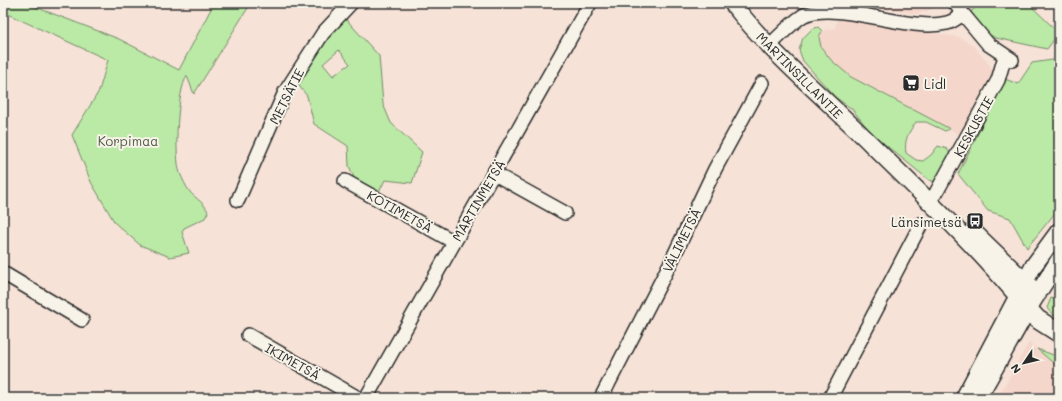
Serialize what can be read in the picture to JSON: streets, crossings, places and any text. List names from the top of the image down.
{
  "streets": {
    "main road": ["MARTINSILLANTIE"],
    "street": [
      "METSÄTIE",
      "KESKUSTIE",
      "MARTINMETSÄ",
      "KOTIMETSÄ",
      "VÄLIMETSÄ",
      "IKIMETSÄ"
    ]
  },
  "crossings": [
    ["MARTINSILLANTIE", "KESKUSTIE"],
    ["MARTINMETSÄ", "KOTIMETSÄ"]
  ],
  "parks": ["Korpimaa"],
  "places": {
    "supermarket": ["Lidl"],
    "bus stop": ["Länsimetsä"]
  },
  "north": "bottom left"
}
